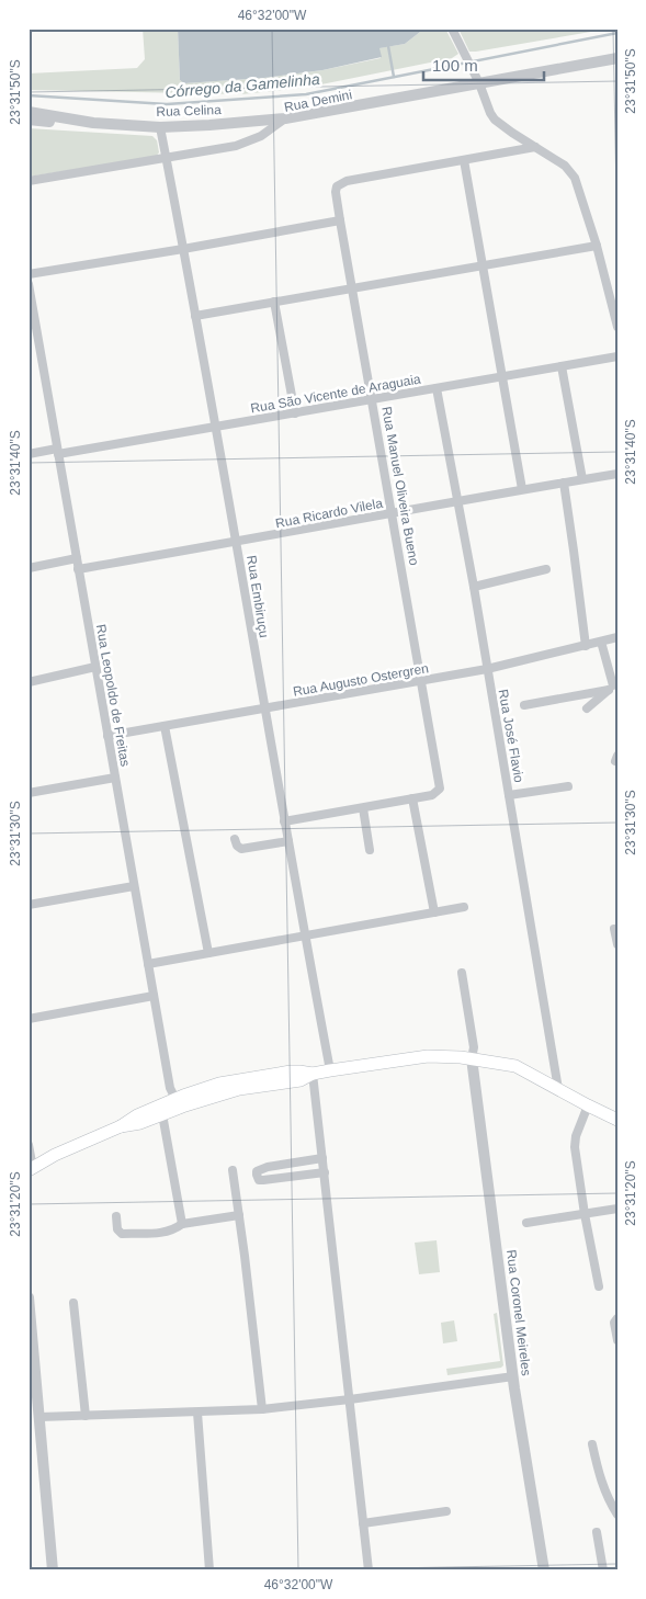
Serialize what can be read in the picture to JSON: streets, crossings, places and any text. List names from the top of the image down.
{
  "streets": {
    "street": [
      "Rua Demini",
      "Rua Celina",
      "Rua São Vicente de Araguaia",
      "Rua Manuel Oliveira Bueno",
      "Rua Ricardo Vilela",
      "Rua Embiruçu",
      "Rua Augusto Ostergren",
      "Rua Leopoldo de Freitas",
      "Rua José Flavio",
      "Rua Coronel Meireles"
    ]
  },
  "crossings": [
    ["Rua Demini", "Rua Celina"],
    ["Rua Demini", "Rua Embiruçu"],
    ["Rua Celina", "Rua Embiruçu"],
    ["Rua São Vicente de Araguaia", "Rua Manuel Oliveira Bueno"],
    ["Rua São Vicente de Araguaia", "Rua Embiruçu"],
    ["Rua São Vicente de Araguaia", "Rua Leopoldo de Freitas"],
    ["Rua São Vicente de Araguaia", "Rua José Flavio"],
    ["Rua Manuel Oliveira Bueno", "Rua Ricardo Vilela"],
    ["Rua Manuel Oliveira Bueno", "Rua Augusto Ostergren"],
    ["Rua Ricardo Vilela", "Rua Embiruçu"],
    ["Rua Ricardo Vilela", "Rua Leopoldo de Freitas"],
    ["Rua Ricardo Vilela", "Rua José Flavio"],
    ["Rua Embiruçu", "Rua Augusto Ostergren"],
    ["Rua Augusto Ostergren", "Rua Leopoldo de Freitas"],
    ["Rua Augusto Ostergren", "Rua José Flavio"]
  ],
  "water": ["Córrego da Gamelinha"],
  "scale_bar": "100 m",
  "coordinates": [
    "46°32'00\"W",
    "23°31'50\"S",
    "23°31'40\"S",
    "23°31'30\"S",
    "23°31'20\"S"
  ]
}
